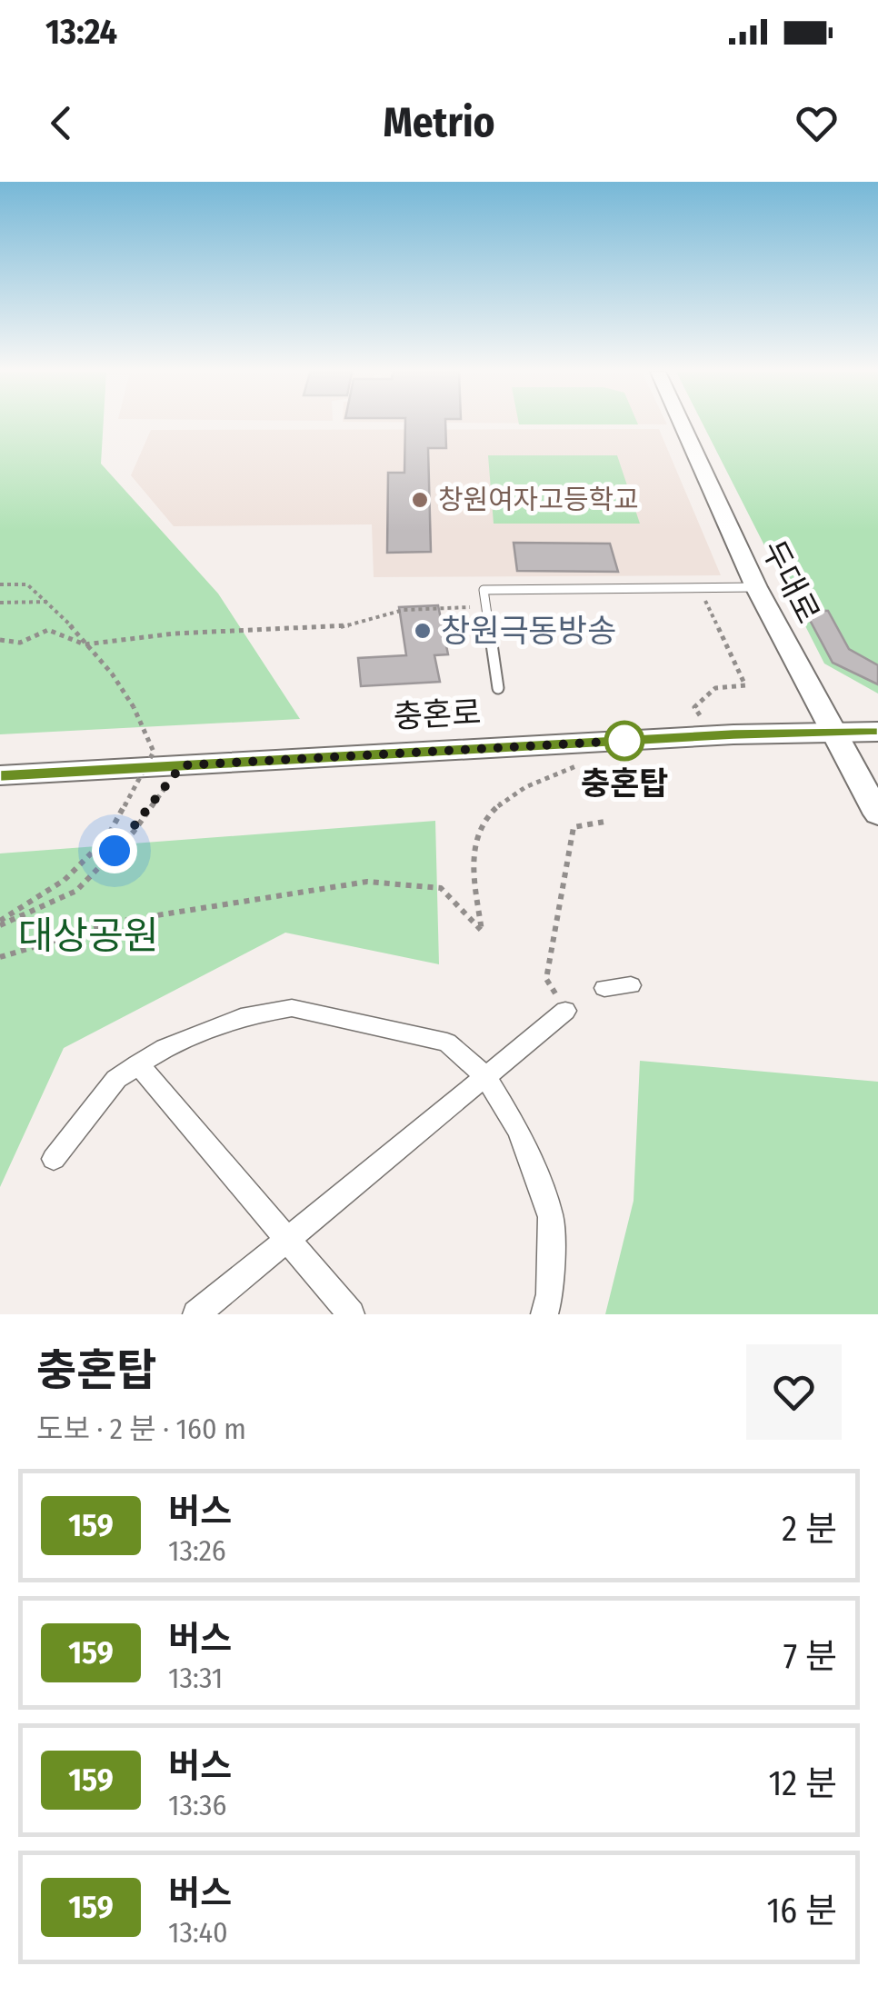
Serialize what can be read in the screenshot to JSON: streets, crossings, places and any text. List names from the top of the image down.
{
  "streets": {
    "main road": ["충혼로"],
    "street": ["두대로"]
  },
  "crossings": [
    ["두대로", "충혼로"]
  ],
  "parks": ["대상공원"],
  "places": ["창원여자고등학교", "창원극동방송", "충혼탑"],
  "lines": ["bus line 159"],
  "page": {
    "status": "13:24",
    "header": "Metrio",
    "heading": ["충혼탑", "도보 · 2 분 · 160 m"],
    "list": [
      {
        "mark": "159",
        "name": "버스",
        "note": "13:26",
        "value": "2 분"
      },
      {
        "mark": "159",
        "name": "버스",
        "note": "13:31",
        "value": "7 분"
      },
      {
        "mark": "159",
        "name": "버스",
        "note": "13:36",
        "value": "12 분"
      },
      {
        "mark": "159",
        "name": "버스",
        "note": "13:40",
        "value": "16 분"
      }
    ]
  }
}
